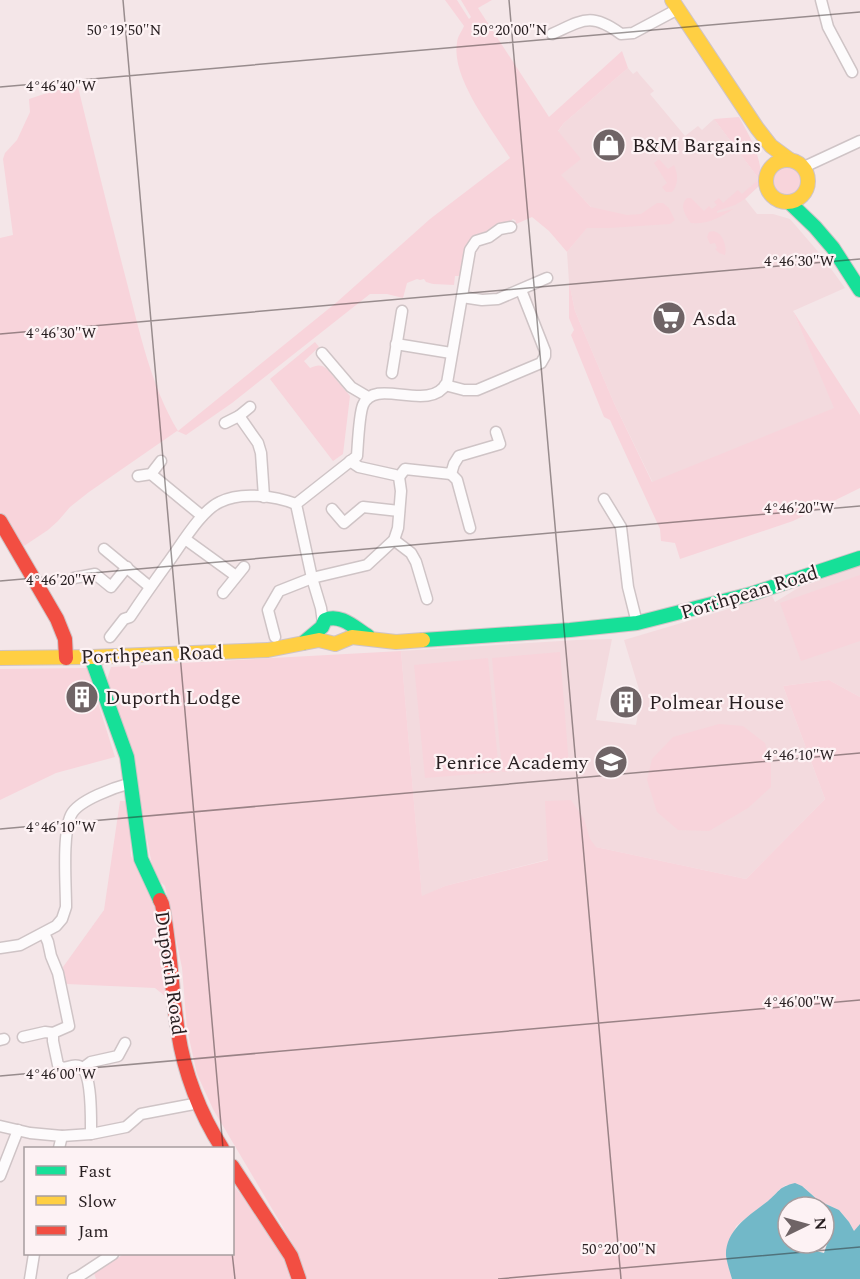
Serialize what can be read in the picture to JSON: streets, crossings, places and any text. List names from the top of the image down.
{
  "streets": {
    "main road": ["Porthpean Road", "Duporth Road"]
  },
  "crossings": [
    ["Porthpean Road", "Duporth Road"]
  ],
  "places": {
    "shop": ["B&M Bargains"],
    "supermarket": ["Asda"],
    "building": ["Duporth Lodge", "Polmear House"],
    "school or university": ["Penrice Academy"]
  },
  "legend": ["Fast", "Slow", "Jam"],
  "north": "right",
  "coordinates": [
    "50°19'50\"N",
    "50°20'00\"N",
    "4°46'40\"W",
    "4°46'30\"W",
    "4°46'20\"W",
    "4°46'10\"W",
    "4°46'00\"W"
  ]
}
